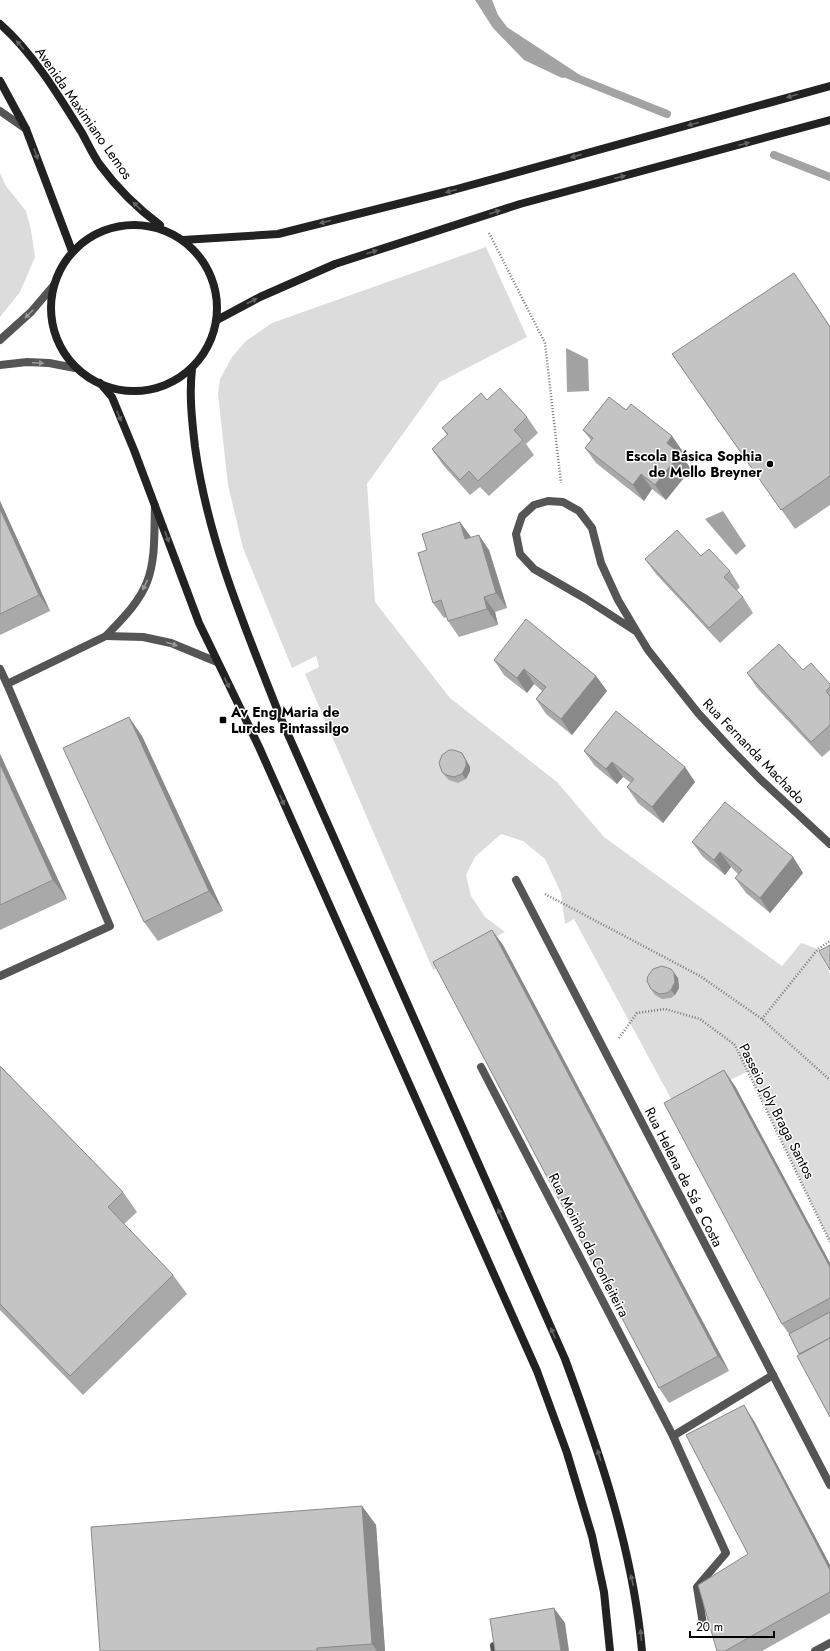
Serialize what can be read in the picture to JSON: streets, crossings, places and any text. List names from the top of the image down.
{
  "streets": {
    "street": [
      "Avenida Maximiano Lemos",
      "Rua Fernanda Machado",
      "Rua Helena de Sá e Costa",
      "Rua Moinho da Confeiteira"
    ],
    "path": ["Passeio Joly Braga Santos"]
  },
  "crossings": [
    ["Passeio Joly Braga Santos", "Rua Helena de Sá e Costa"]
  ],
  "places": {
    "other": ["Escola Básica Sophia de Mello Breyner"],
    "transit": ["Av Eng Maria de Lurdes Pintassilgo"]
  },
  "scale_bar": "20 m"
}
